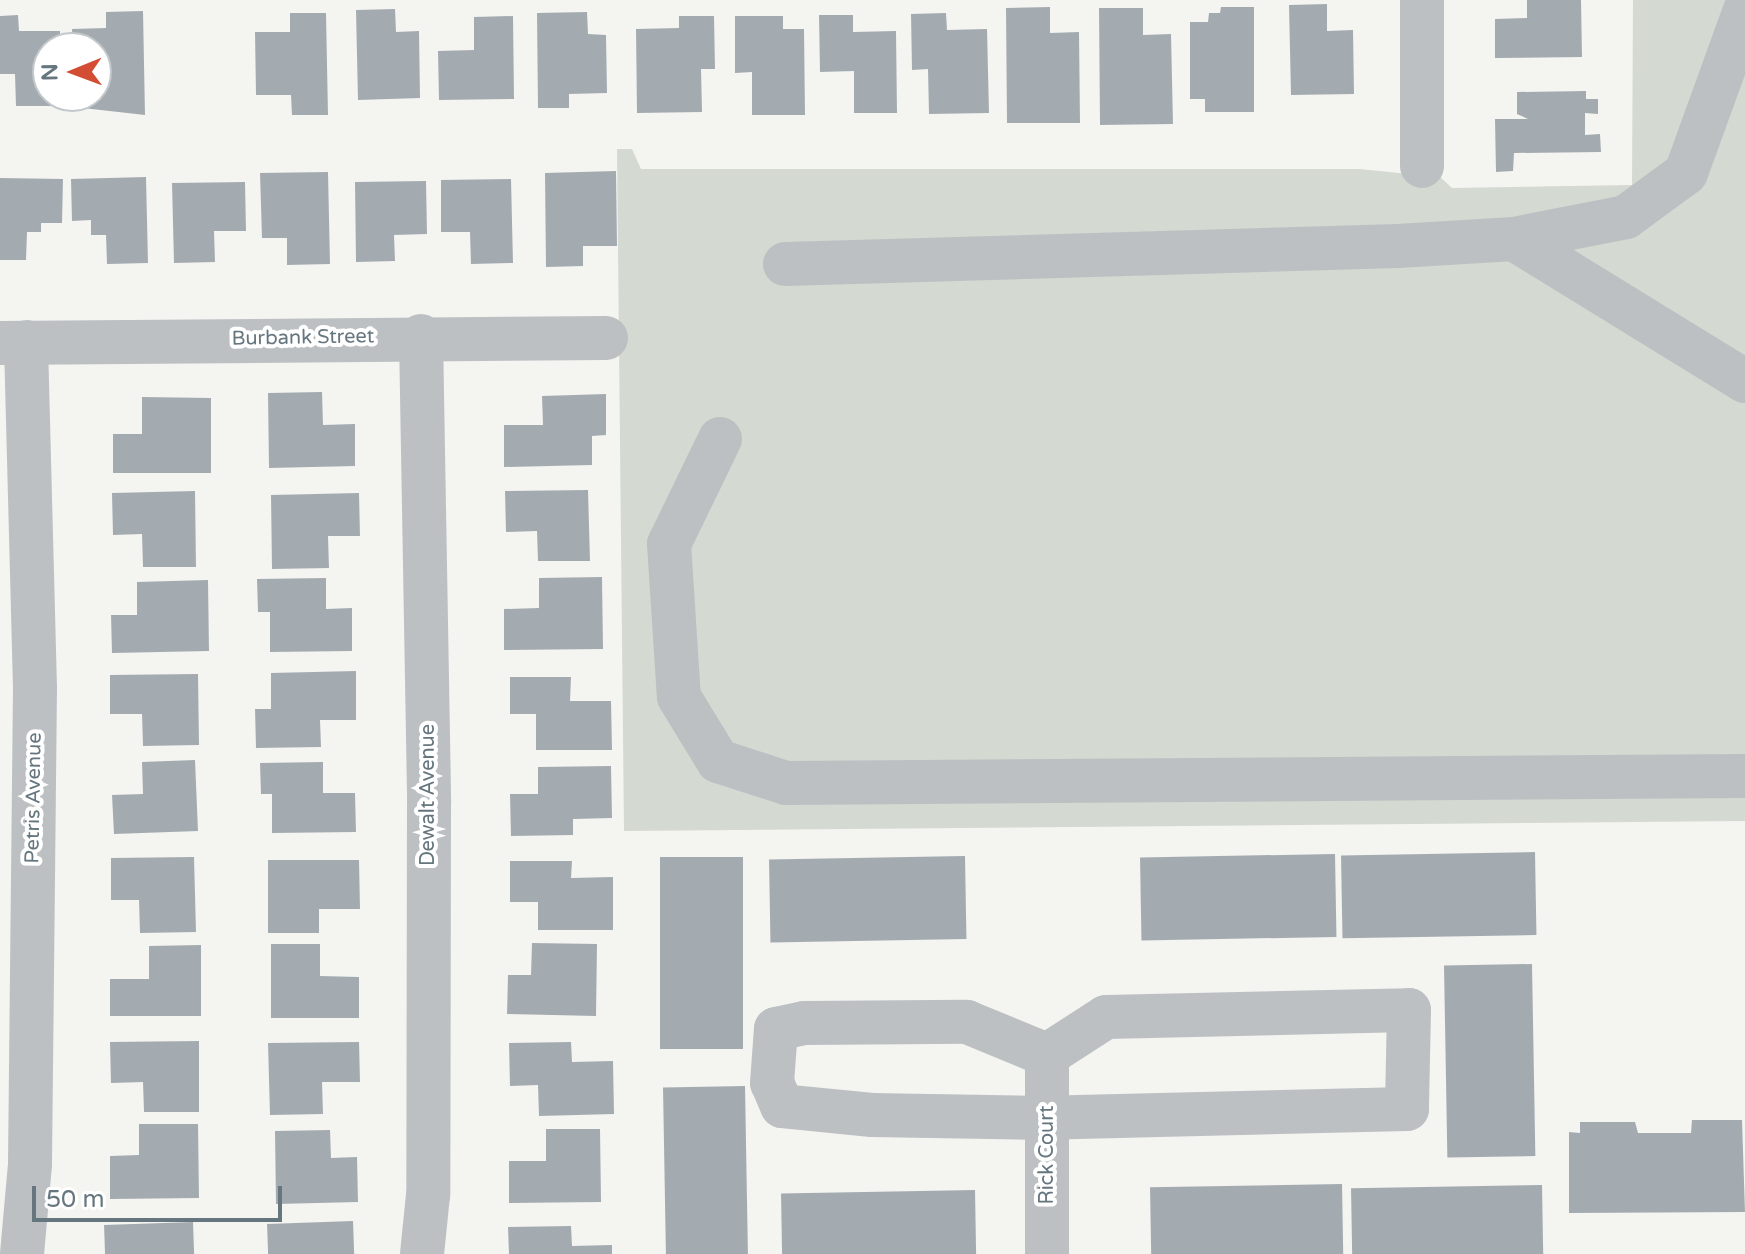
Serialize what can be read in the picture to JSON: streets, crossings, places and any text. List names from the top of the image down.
{
  "streets": {
    "street": [
      "Burbank Street",
      "Dewalt Avenue",
      "Petris Avenue",
      "Rick Court"
    ]
  },
  "crossings": [
    ["Burbank Street", "Dewalt Avenue"],
    ["Burbank Street", "Petris Avenue"]
  ],
  "scale_bar": "50 m",
  "north": "left"
}
